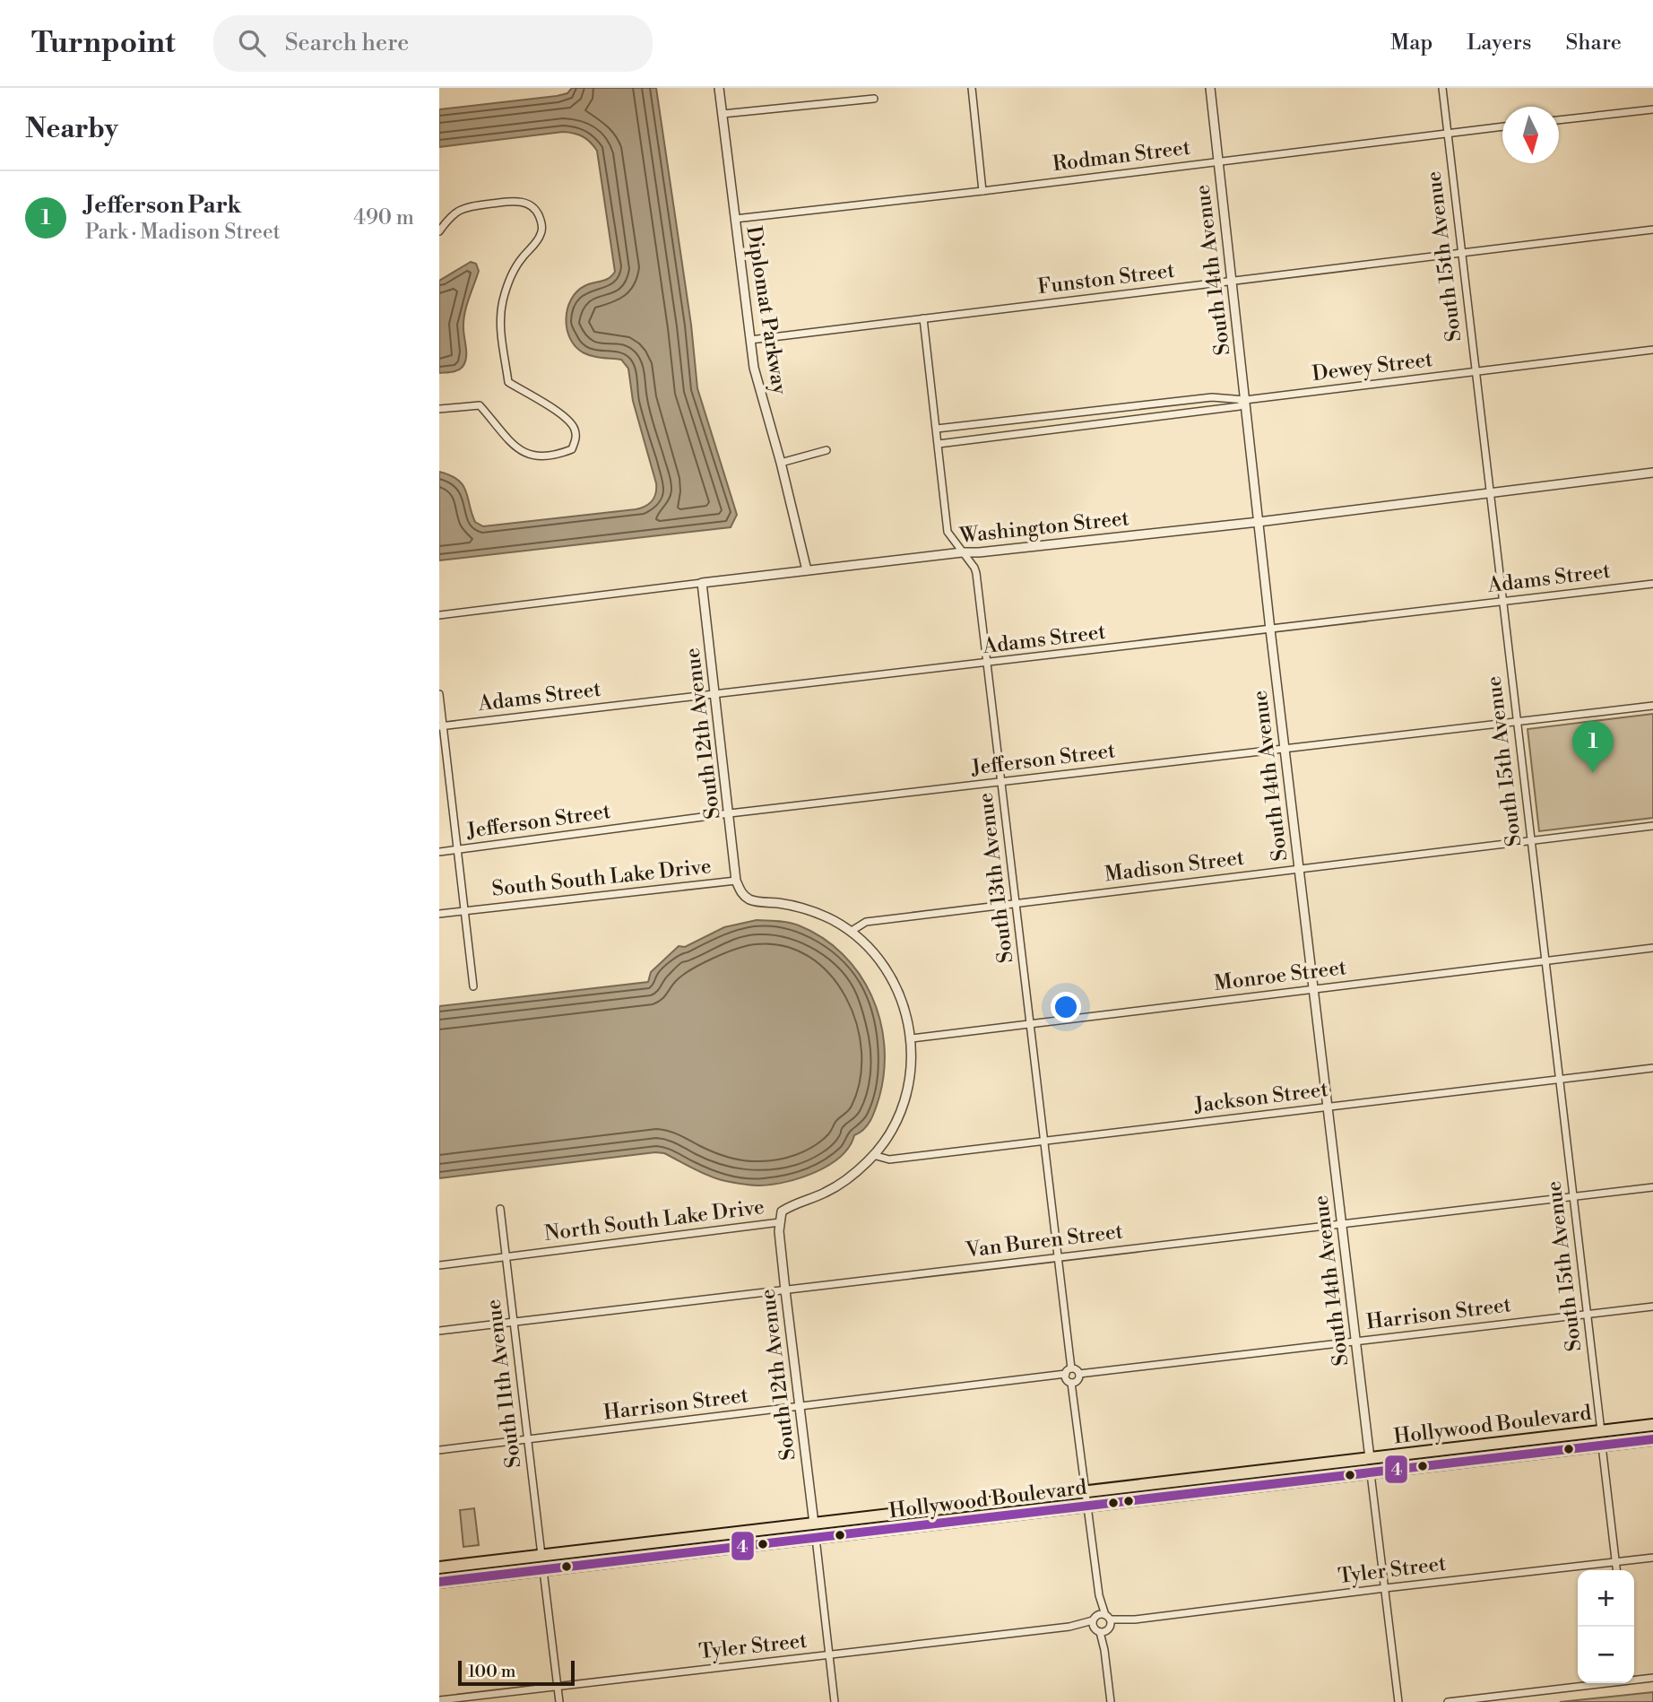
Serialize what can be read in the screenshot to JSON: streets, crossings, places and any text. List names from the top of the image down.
{
  "streets": {
    "main road": ["Hollywood Boulevard"],
    "street": [
      "Rodman Street",
      "South 15th Avenue",
      "South 14th Avenue",
      "Funston Street",
      "Diplomat Parkway",
      "Dewey Street",
      "Washington Street",
      "Adams Street",
      "South 12th Avenue",
      "Jefferson Street",
      "Madison Street",
      "South South Lake Drive",
      "South 13th Avenue",
      "Monroe Street",
      "Jackson Street",
      "North South Lake Drive",
      "Van Buren Street",
      "Harrison Street",
      "South 11th Avenue",
      "Tyler Street"
    ]
  },
  "crossings": [
    ["Rodman Street", "South 15th Avenue"],
    ["Rodman Street", "South 14th Avenue"],
    ["Rodman Street", "Diplomat Parkway"],
    ["South 15th Avenue", "Funston Street"],
    ["South 15th Avenue", "Dewey Street"],
    ["South 15th Avenue", "Washington Street"],
    ["South 15th Avenue", "Adams Street"],
    ["South 15th Avenue", "Jefferson Street"],
    ["South 15th Avenue", "Madison Street"],
    ["South 15th Avenue", "Monroe Street"],
    ["South 15th Avenue", "Jackson Street"],
    ["South 15th Avenue", "Van Buren Street"],
    ["South 15th Avenue", "Harrison Street"],
    ["South 15th Avenue", "Hollywood Boulevard"],
    ["South 14th Avenue", "Funston Street"],
    ["South 14th Avenue", "Dewey Street"],
    ["South 14th Avenue", "Washington Street"],
    ["South 14th Avenue", "Adams Street"],
    ["South 14th Avenue", "Jefferson Street"],
    ["South 14th Avenue", "Madison Street"],
    ["South 14th Avenue", "Monroe Street"],
    ["South 14th Avenue", "Jackson Street"],
    ["South 14th Avenue", "Van Buren Street"],
    ["South 14th Avenue", "Harrison Street"],
    ["South 14th Avenue", "Hollywood Boulevard"],
    ["Funston Street", "Diplomat Parkway"],
    ["Funston Street", "South 13th Avenue"],
    ["Diplomat Parkway", "Washington Street"],
    ["Dewey Street", "South 13th Avenue"],
    ["Washington Street", "South 12th Avenue"],
    ["Washington Street", "South 13th Avenue"],
    ["Adams Street", "South 12th Avenue"],
    ["Adams Street", "South 13th Avenue"],
    ["South 12th Avenue", "Jefferson Street"],
    ["South 12th Avenue", "South South Lake Drive"],
    ["South 12th Avenue", "North South Lake Drive"],
    ["South 12th Avenue", "Van Buren Street"],
    ["South 12th Avenue", "Harrison Street"],
    ["South 12th Avenue", "Hollywood Boulevard"],
    ["Jefferson Street", "South 13th Avenue"],
    ["Madison Street", "South South Lake Drive"],
    ["Madison Street", "South 13th Avenue"],
    ["South South Lake Drive", "Monroe Street"],
    ["South South Lake Drive", "North South Lake Drive"],
    ["South 13th Avenue", "Monroe Street"],
    ["South 13th Avenue", "Jackson Street"],
    ["South 13th Avenue", "Van Buren Street"],
    ["South 13th Avenue", "Harrison Street"],
    ["Monroe Street", "North South Lake Drive"],
    ["Jackson Street", "North South Lake Drive"],
    ["North South Lake Drive", "South 11th Avenue"],
    ["Van Buren Street", "South 11th Avenue"],
    ["Harrison Street", "South 11th Avenue"],
    ["South 11th Avenue", "Hollywood Boulevard"]
  ],
  "lines": ["transit line 4"],
  "scale_bar": "100 m",
  "north": "bottom",
  "page": {
    "header": "Turnpoint",
    "search": "Search here",
    "nav": ["Map", "Layers", "Share"],
    "heading": "Nearby",
    "list": [
      {
        "mark": "1",
        "name": "Jefferson Park",
        "note": "Park · Madison Street",
        "value": "490 m"
      }
    ],
    "pins": "1",
    "map_buttons": ["+", "−"],
    "scale": "100 m"
  }
}
